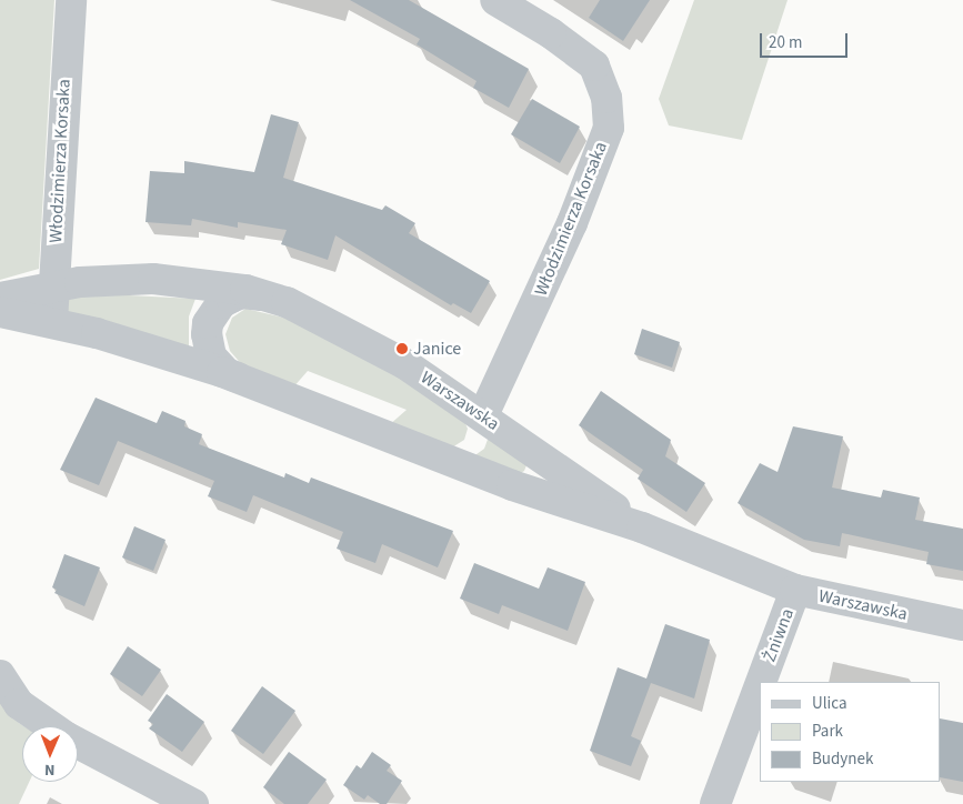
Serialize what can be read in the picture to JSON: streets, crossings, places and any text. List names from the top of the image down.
{
  "streets": {
    "street": ["Włodzimierza Korsaka", "Warszawska", "Żniwna"]
  },
  "crossings": [
    ["Włodzimierza Korsaka", "Warszawska"],
    ["Warszawska", "Żniwna"]
  ],
  "places": ["Janice"],
  "legend": ["Ulica", "Park", "Budynek"],
  "scale_bar": "20 m",
  "north": "bottom"
}
